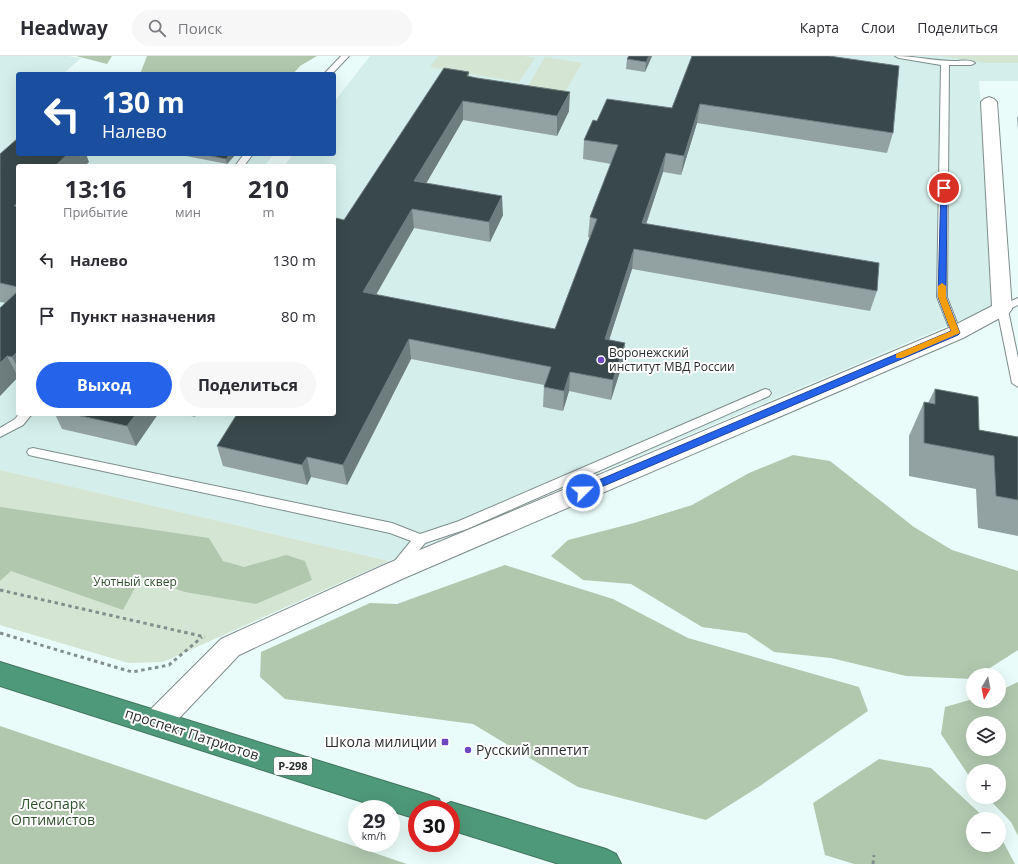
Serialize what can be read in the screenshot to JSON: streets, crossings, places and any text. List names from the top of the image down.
{
  "streets": {
    "highway": ["проспект Патриотов", "Р-298"]
  },
  "parks": ["Уютный сквер", "Лесопарк Оптимистов"],
  "places": {
    "other": ["Воронежский институт МВД России", "Русский аппетит"],
    "transit": ["Школа милиции"]
  },
  "north": "bottom",
  "page": {
    "header": "Headway",
    "search": "Поиск",
    "nav": ["Карта", "Слои", "Поделиться"],
    "turn": ["130 m", "Налево"],
    "eta": [
      "13:16",
      "Прибытие",
      "1",
      "мин",
      "210",
      "m"
    ],
    "list": [
      {
        "name": "Налево",
        "value": "130 m"
      },
      {
        "name": "Пункт назначения",
        "value": "80 m"
      }
    ],
    "buttons": ["Выход", "Поделиться"],
    "map_buttons": ["+", "−"],
    "speed": "29 km/h",
    "limit": "30"
  }
}
